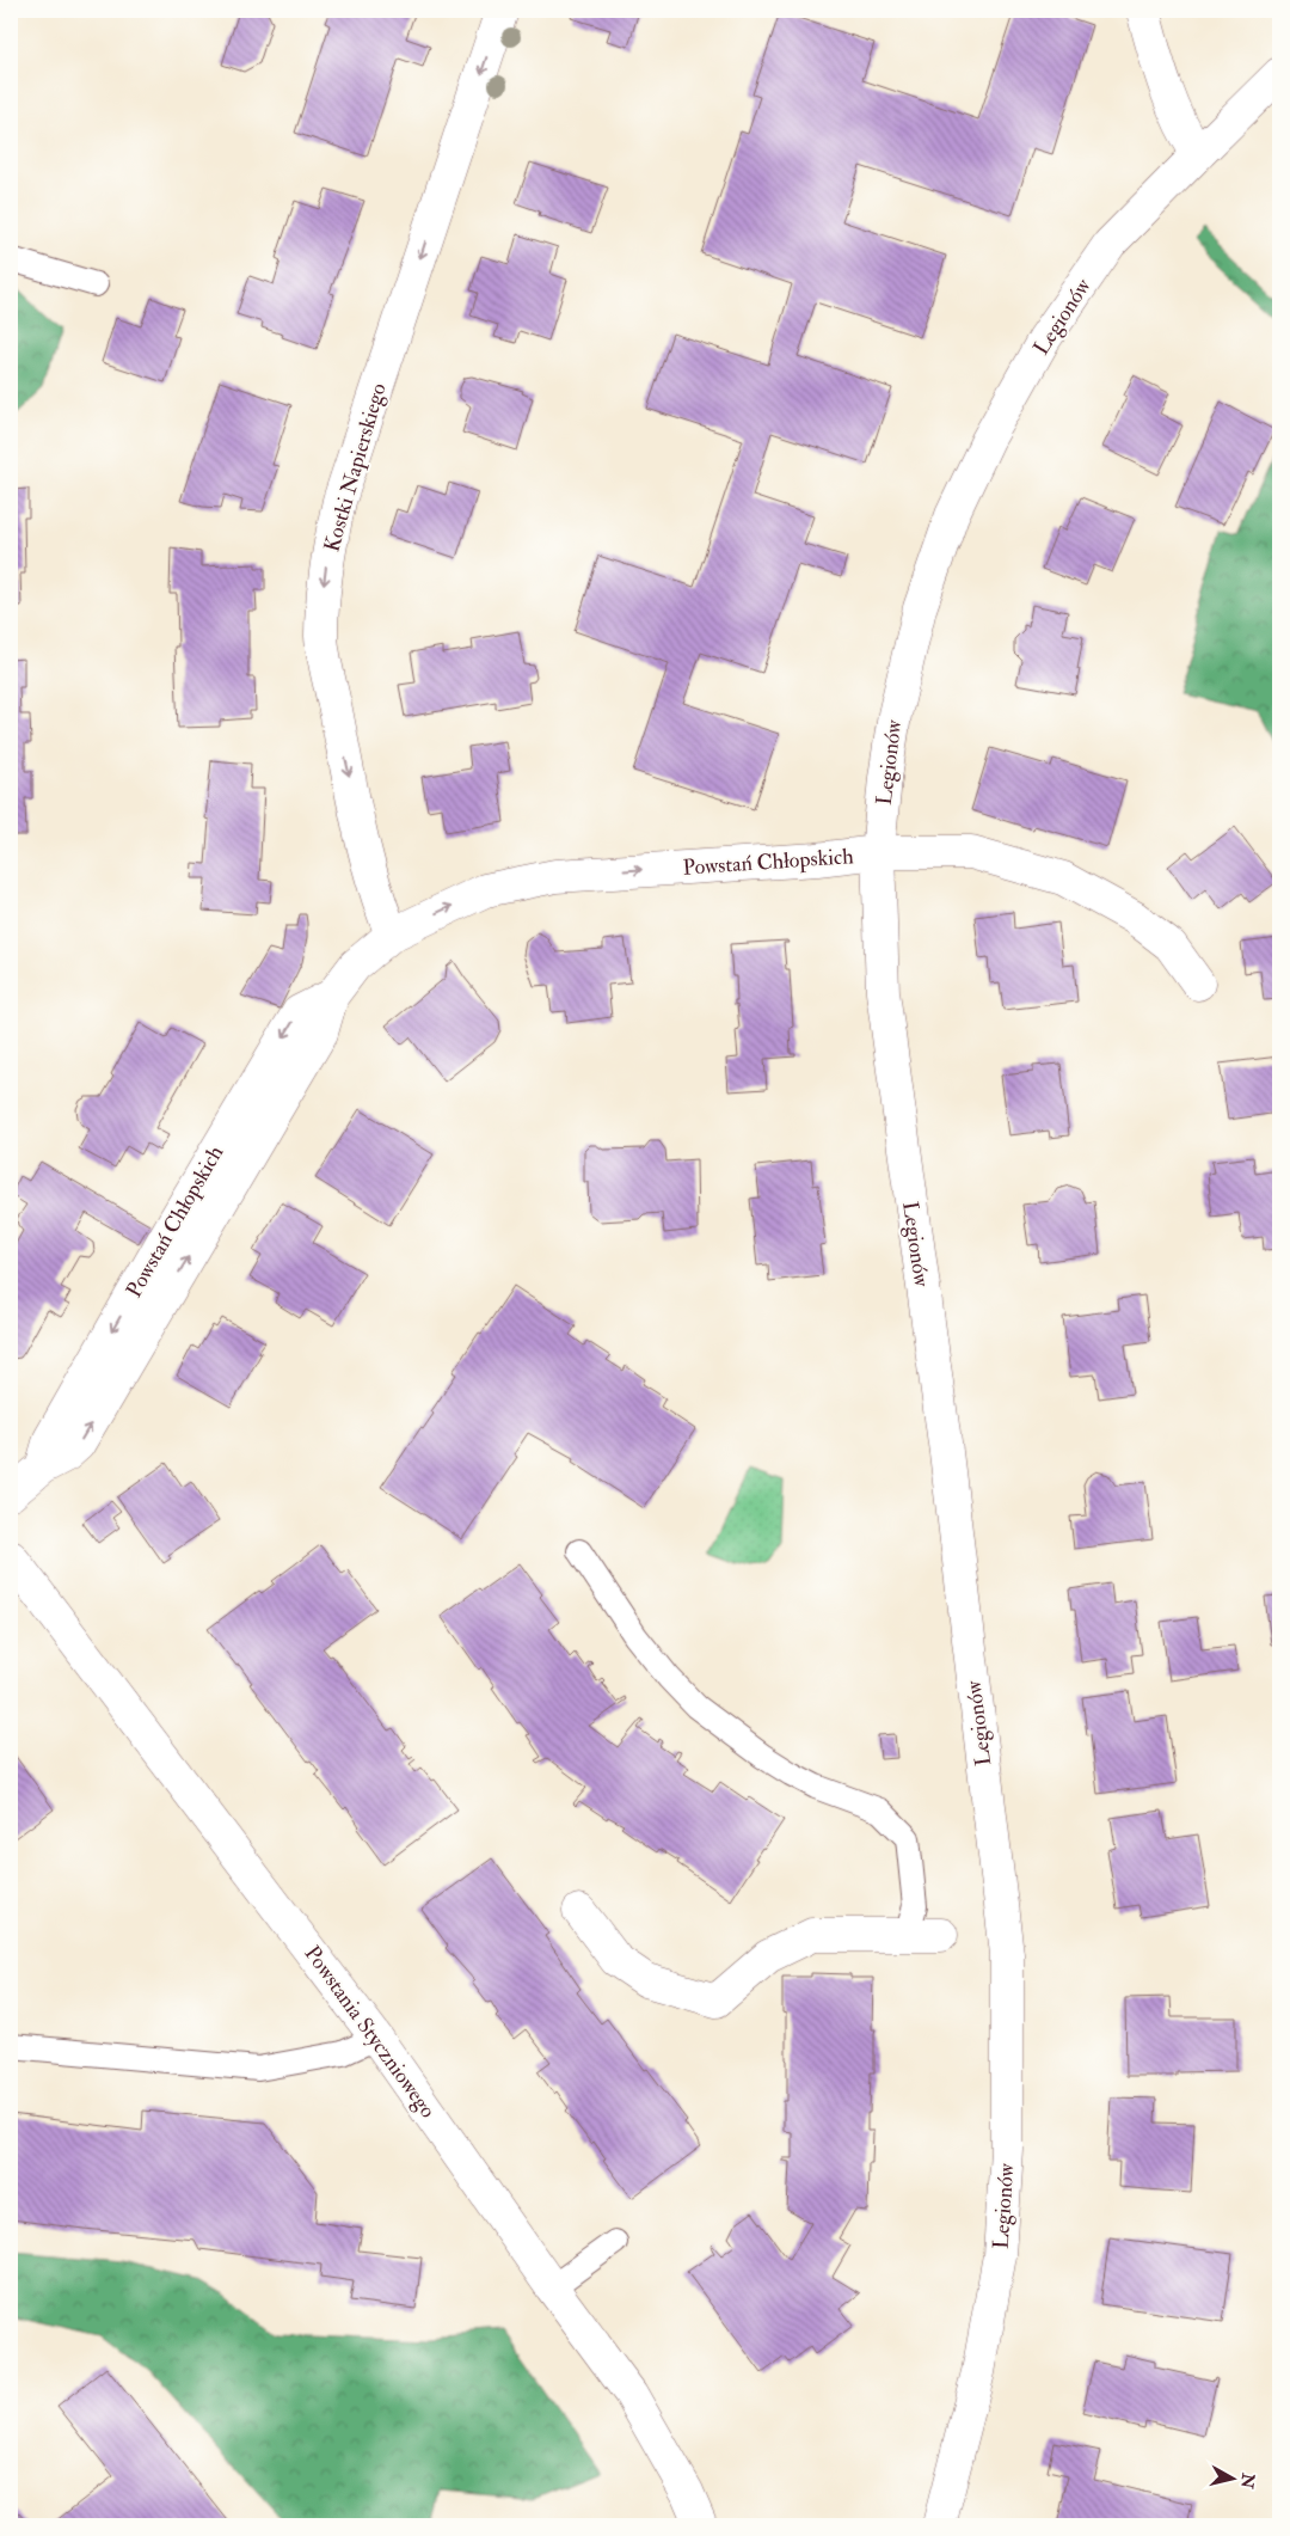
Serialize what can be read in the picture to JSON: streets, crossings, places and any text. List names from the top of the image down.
{
  "streets": {
    "street": [
      "Legionów",
      "Kostki Napierskiego",
      "Powstań Chłopskich",
      "Powstania Styczniowego"
    ]
  },
  "crossings": [
    ["Legionów", "Powstań Chłopskich"],
    ["Kostki Napierskiego", "Powstań Chłopskich"]
  ],
  "one_way": ["Kostki Napierskiego"],
  "north": "right"
}
